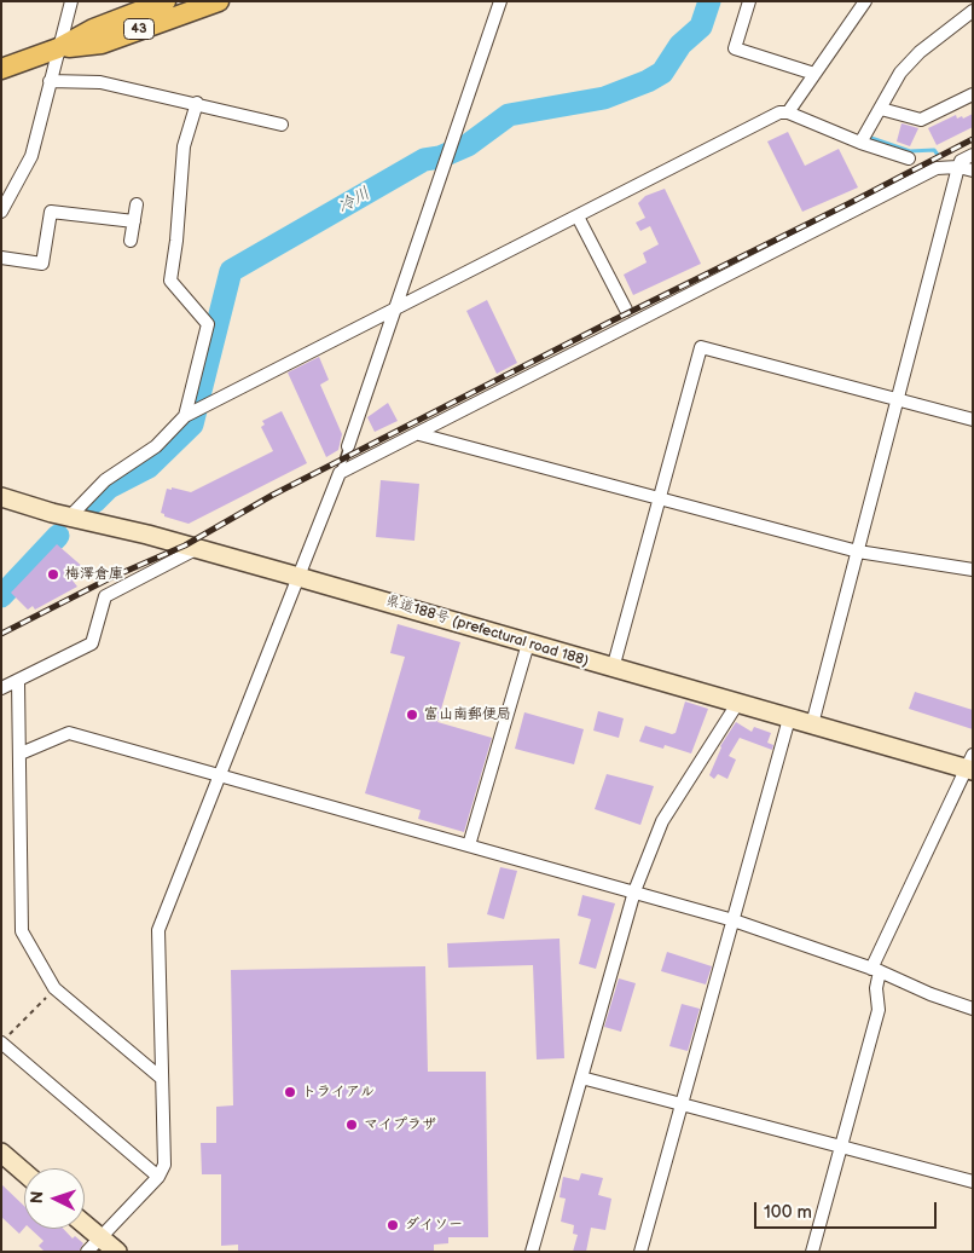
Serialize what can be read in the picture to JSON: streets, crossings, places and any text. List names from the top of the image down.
{
  "streets": {
    "main road": ["43", "県道188号 (prefectural road 188)"]
  },
  "water": ["冷川"],
  "places": [
    "梅澤倉庫",
    "富山南郵便局",
    "トライアル",
    "マイプラザ",
    "ダイソー"
  ],
  "scale_bar": "100 m",
  "north": "left"
}
